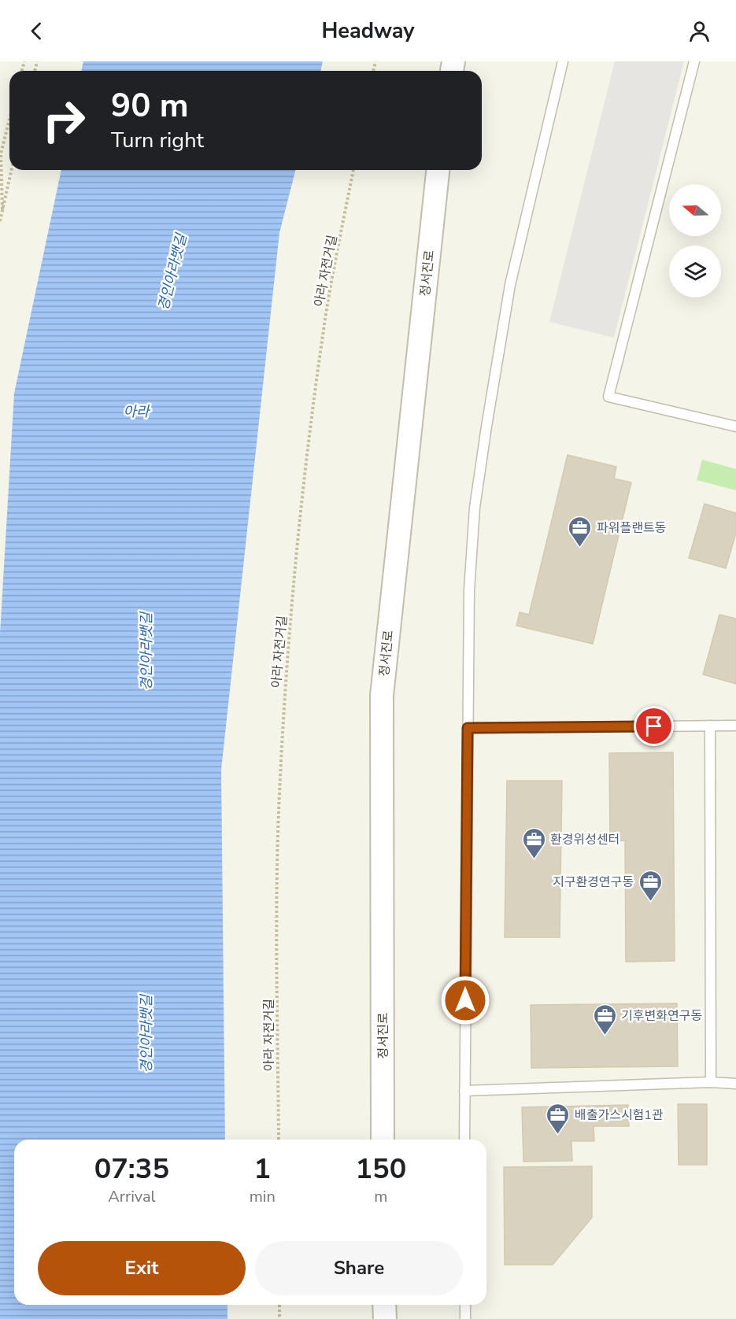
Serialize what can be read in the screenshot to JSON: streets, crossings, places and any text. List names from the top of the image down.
{
  "streets": {
    "street": ["정서진로"],
    "path": ["아라 자전거길"]
  },
  "water": ["경인아라뱃길", "아라"],
  "places": {
    "office": [
      "파워플랜트동",
      "환경위성센터",
      "지구환경연구동",
      "기후변화연구동",
      "배출가스시험1관"
    ]
  },
  "north": "left",
  "page": {
    "header": "Headway",
    "turn": ["90 m", "Turn right"],
    "eta": [
      "07:35",
      "Arrival",
      "1",
      "min",
      "150",
      "m"
    ],
    "buttons": ["Exit", "Share"]
  }
}
